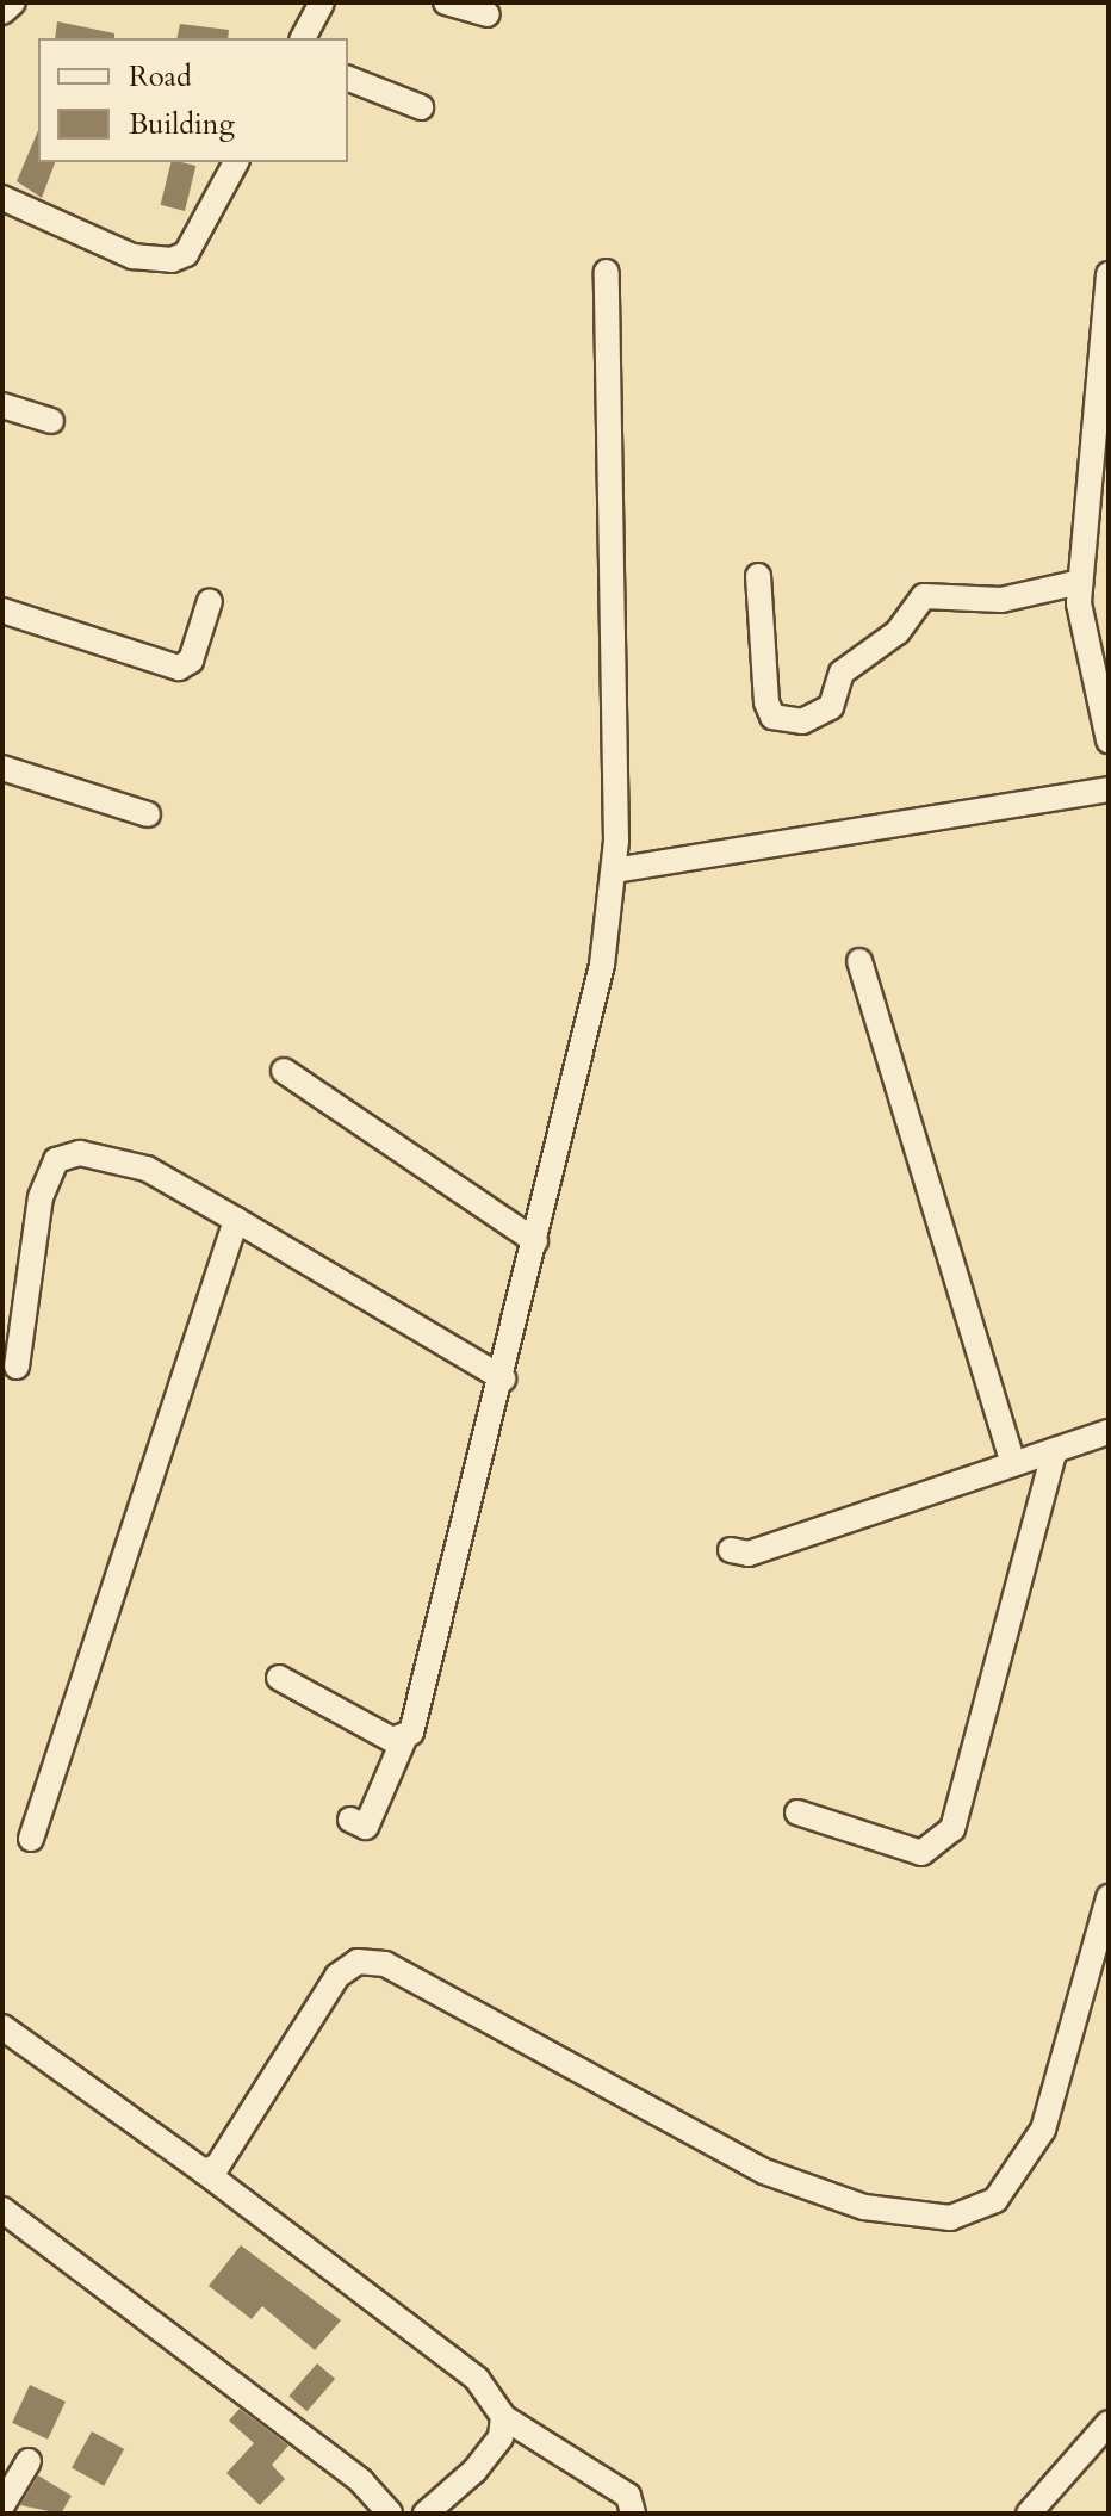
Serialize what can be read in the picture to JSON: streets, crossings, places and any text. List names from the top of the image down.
{
  "legend": ["Road", "Building"]
}
